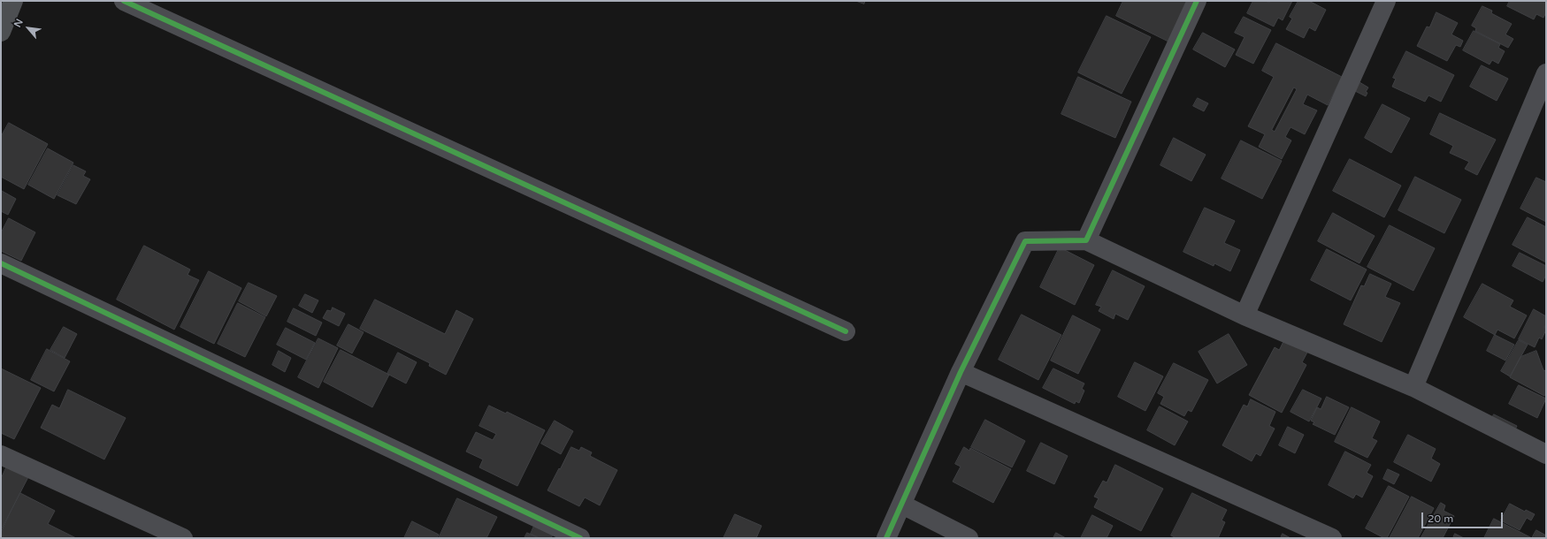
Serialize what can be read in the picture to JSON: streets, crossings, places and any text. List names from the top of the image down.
{
  "scale_bar": "20 m",
  "north": "top left"
}
